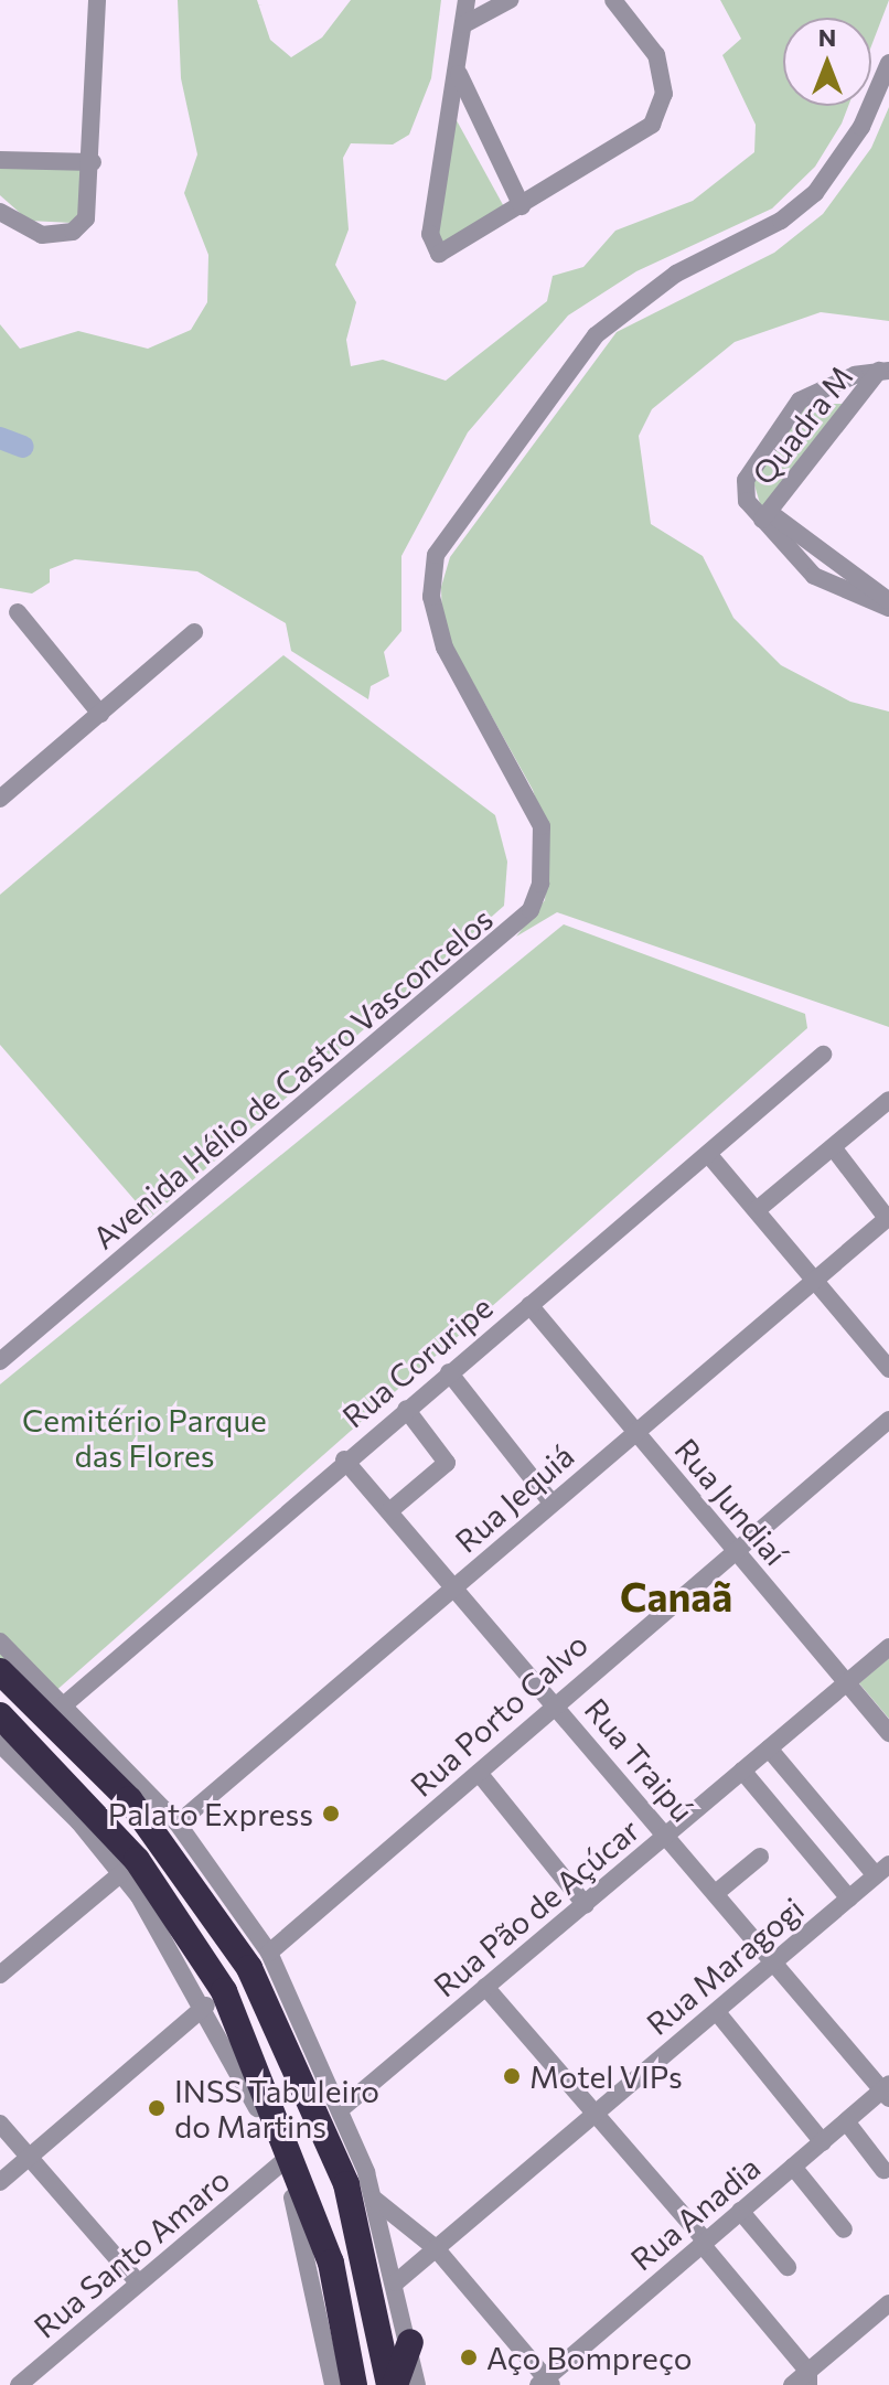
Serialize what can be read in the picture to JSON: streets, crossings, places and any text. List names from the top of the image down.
{
  "streets": {
    "street": [
      "Quadra M",
      "Avenida Hélio de Castro Vasconcelos",
      "Rua Coruripe",
      "Rua Jequiá",
      "Rua Jundiaí",
      "Rua Porto Calvo",
      "Rua Traipú",
      "Rua Pão de Açúcar",
      "Rua Maragogi",
      "Rua Anadia",
      "Rua Santo Amaro"
    ]
  },
  "crossings": [
    ["Rua Coruripe", "Rua Jundiaí"],
    ["Rua Coruripe", "Rua Traipú"],
    ["Rua Jequiá", "Rua Jundiaí"],
    ["Rua Jequiá", "Rua Traipú"],
    ["Rua Jundiaí", "Rua Porto Calvo"],
    ["Rua Jundiaí", "Rua Pão de Açúcar"],
    ["Rua Porto Calvo", "Rua Traipú"],
    ["Rua Traipú", "Rua Pão de Açúcar"],
    ["Rua Traipú", "Rua Maragogi"],
    ["Rua Traipú", "Rua Anadia"]
  ],
  "districts": ["Canaã"],
  "parks": ["Cemitério Parque das Flores"],
  "places": [
    "Palato Express",
    "Motel VIPs",
    "INSS Tabuleiro do Martins",
    "Aço Bompreço"
  ],
  "north": "top"
}
